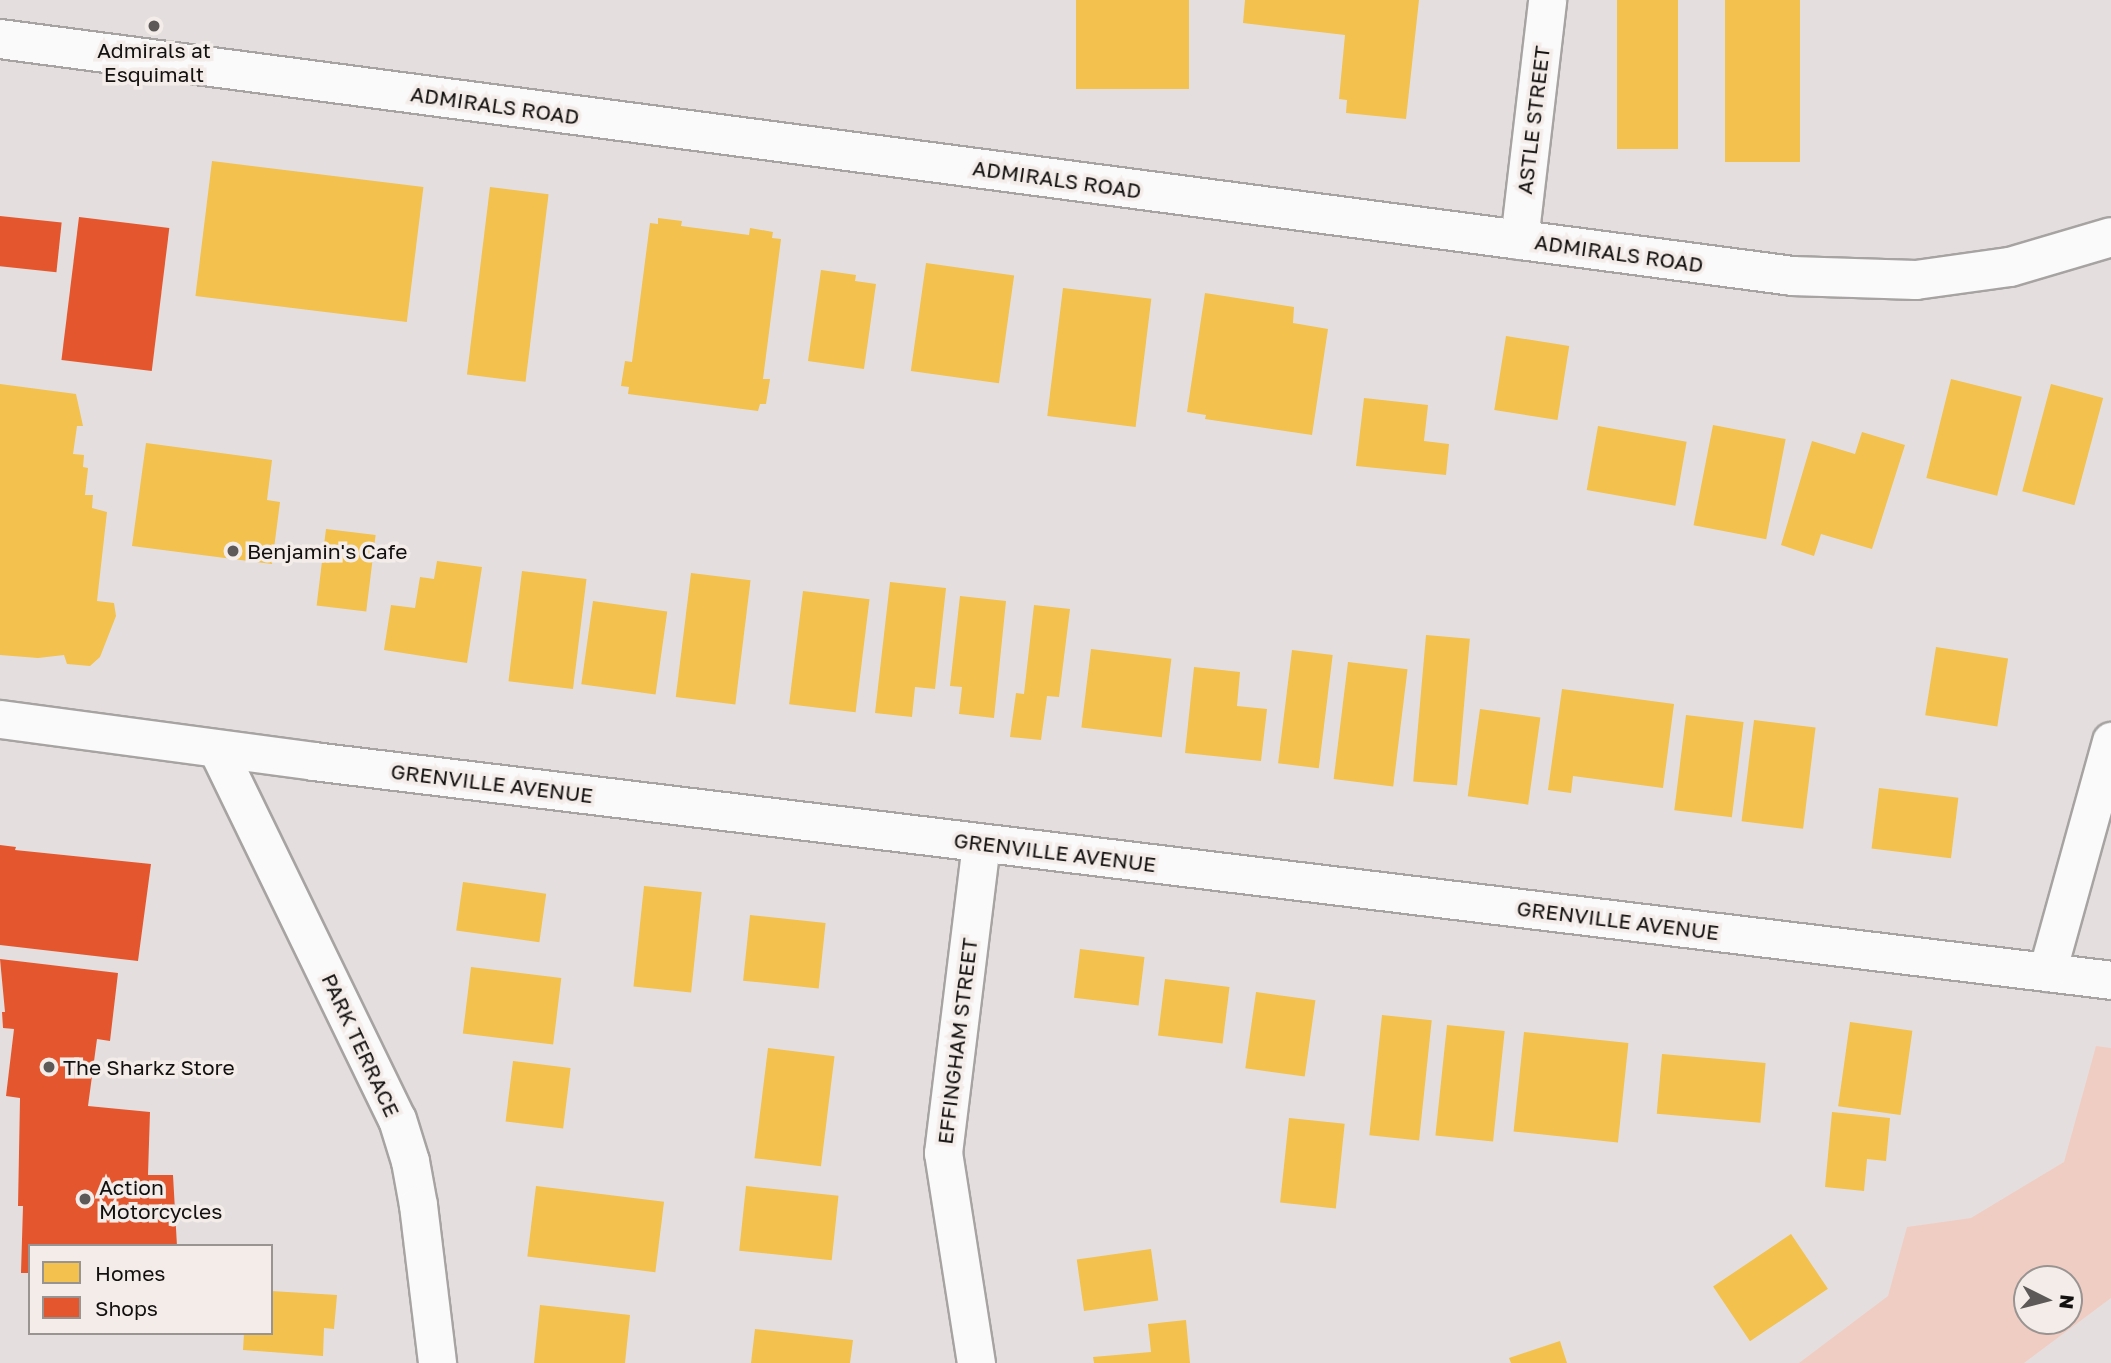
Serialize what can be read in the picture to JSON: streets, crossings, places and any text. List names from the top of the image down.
{
  "streets": {
    "main road": ["ADMIRALS ROAD"],
    "street": [
      "ASTLE STREET",
      "GRENVILLE AVENUE",
      "EFFINGHAM STREET",
      "PARK TERRACE"
    ]
  },
  "crossings": [
    ["ADMIRALS ROAD", "ASTLE STREET"],
    ["GRENVILLE AVENUE", "EFFINGHAM STREET"],
    ["GRENVILLE AVENUE", "PARK TERRACE"]
  ],
  "places": [
    "Admirals at Esquimalt",
    "Benjamin's Cafe",
    "The Sharkz Store",
    "Action Motorcycles"
  ],
  "legend": ["Homes", "Shops"],
  "north": "right"
}
